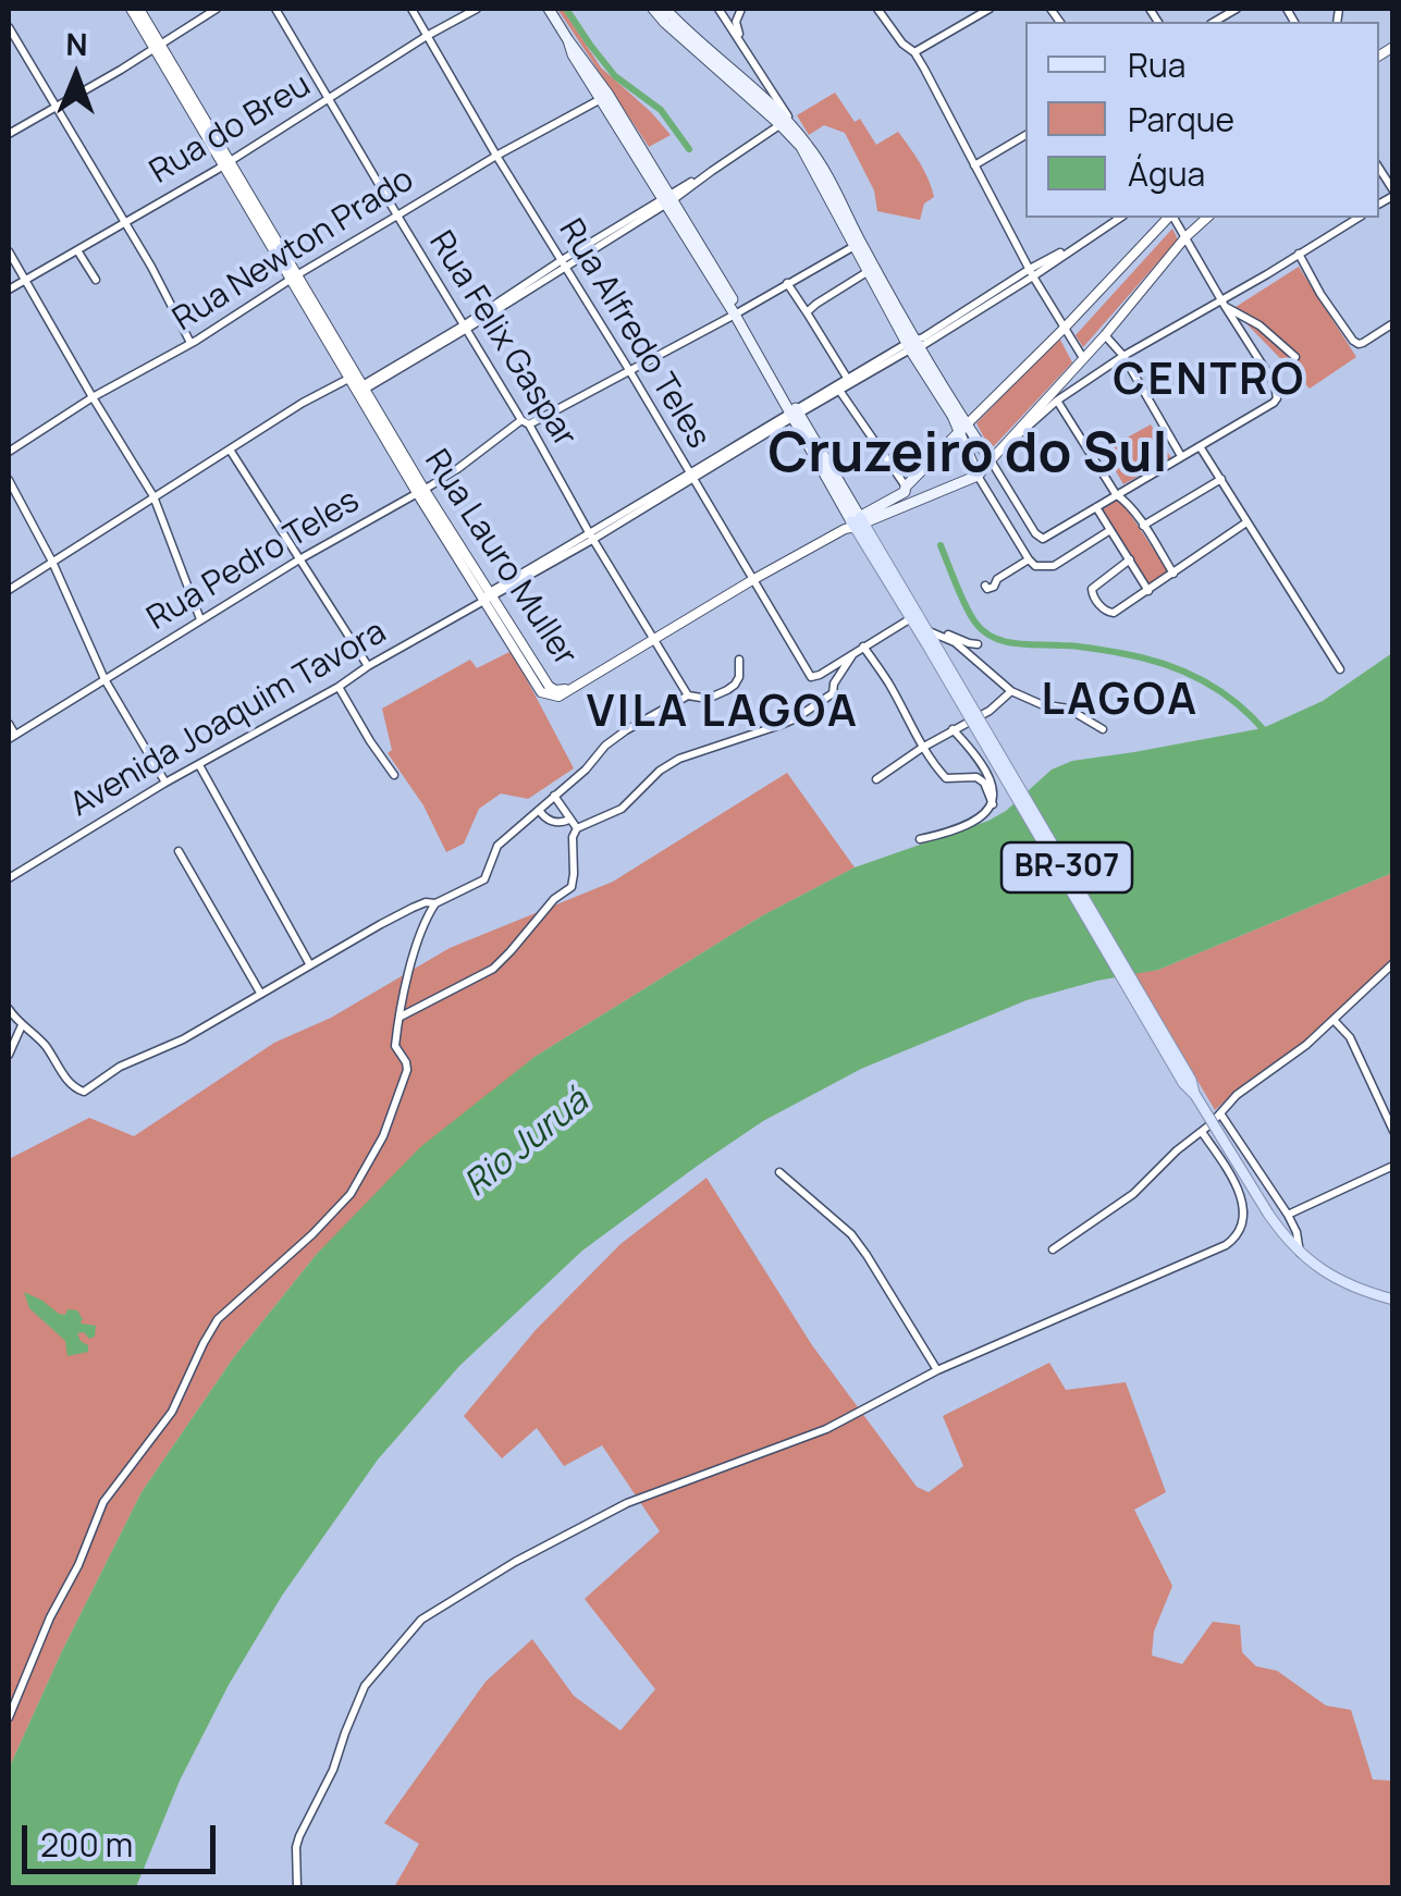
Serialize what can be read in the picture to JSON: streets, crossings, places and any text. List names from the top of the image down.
{
  "streets": {
    "main road": ["BR-307"],
    "street": [
      "Rua do Breu",
      "Rua Newton Prado",
      "Rua Alfredo Teles",
      "Rua Felix Gaspar",
      "Rua Lauro Muller",
      "Rua Pedro Teles",
      "Avenida Joaquim Tavora"
    ]
  },
  "crossings": [
    ["Rua do Breu", "Rua Alfredo Teles"],
    ["Rua do Breu", "Rua Felix Gaspar"],
    ["Rua do Breu", "Rua Lauro Muller"],
    ["Rua Newton Prado", "Rua Alfredo Teles"],
    ["Rua Newton Prado", "Rua Felix Gaspar"],
    ["Rua Newton Prado", "Rua Lauro Muller"],
    ["Rua Alfredo Teles", "Rua Pedro Teles"],
    ["Rua Alfredo Teles", "Avenida Joaquim Tavora"],
    ["Rua Felix Gaspar", "Rua Lauro Muller"],
    ["Rua Felix Gaspar", "Rua Pedro Teles"],
    ["Rua Felix Gaspar", "Avenida Joaquim Tavora"],
    ["Rua Lauro Muller", "Rua Pedro Teles"],
    ["Rua Lauro Muller", "Avenida Joaquim Tavora"]
  ],
  "districts": [
    "CENTRO",
    "Cruzeiro do Sul",
    "LAGOA",
    "VILA LAGOA"
  ],
  "water": ["Rio Juruá"],
  "legend": ["Rua", "Parque", "Água"],
  "scale_bar": "200 m",
  "north": "top"
}
